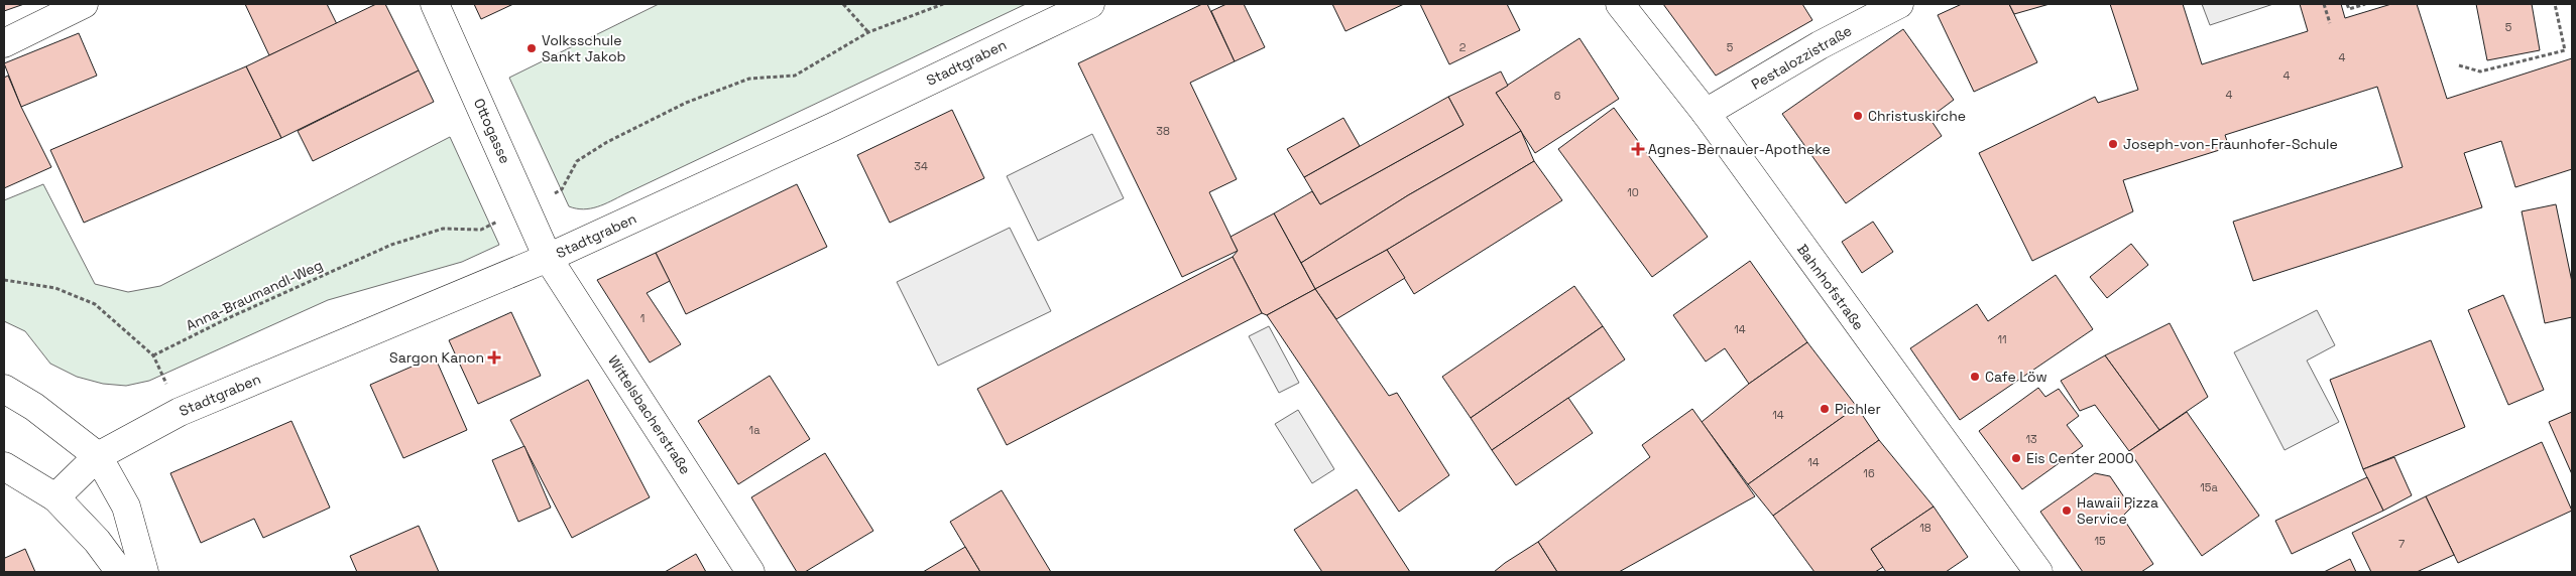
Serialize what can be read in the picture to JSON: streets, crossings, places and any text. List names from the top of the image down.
{
  "streets": {
    "street": [
      "Pestalozzistraße",
      "Stadtgraben",
      "Ottogasse",
      "Bahnhofstraße",
      "Wittelsbacherstraße"
    ],
    "path": ["Anna-Braumandl-Weg"]
  },
  "crossings": [
    ["Pestalozzistraße", "Bahnhofstraße"],
    ["Stadtgraben", "Ottogasse"],
    ["Stadtgraben", "Wittelsbacherstraße"],
    ["Ottogasse", "Anna-Braumandl-Weg"],
    ["Ottogasse", "Wittelsbacherstraße"]
  ],
  "places": {
    "other": [
      "Volksschule Sankt Jakob",
      "Christuskirche",
      "Joseph-von-Fraunhofer-Schule",
      "Cafe Löw",
      "Pichler",
      "Eis Center 2000",
      "Hawaii Pizza Service"
    ],
    "health": ["Agnes-Bernauer-Apotheke", "Sargon Kanon"]
  },
  "house_numbers": [
    "5",
    "2",
    "5",
    "4",
    "4",
    "4",
    "6",
    "38",
    "34",
    "10",
    "1",
    "14",
    "11",
    "14",
    "1a",
    "13",
    "14",
    "16",
    "15a",
    "18",
    "15",
    "7"
  ]
}
